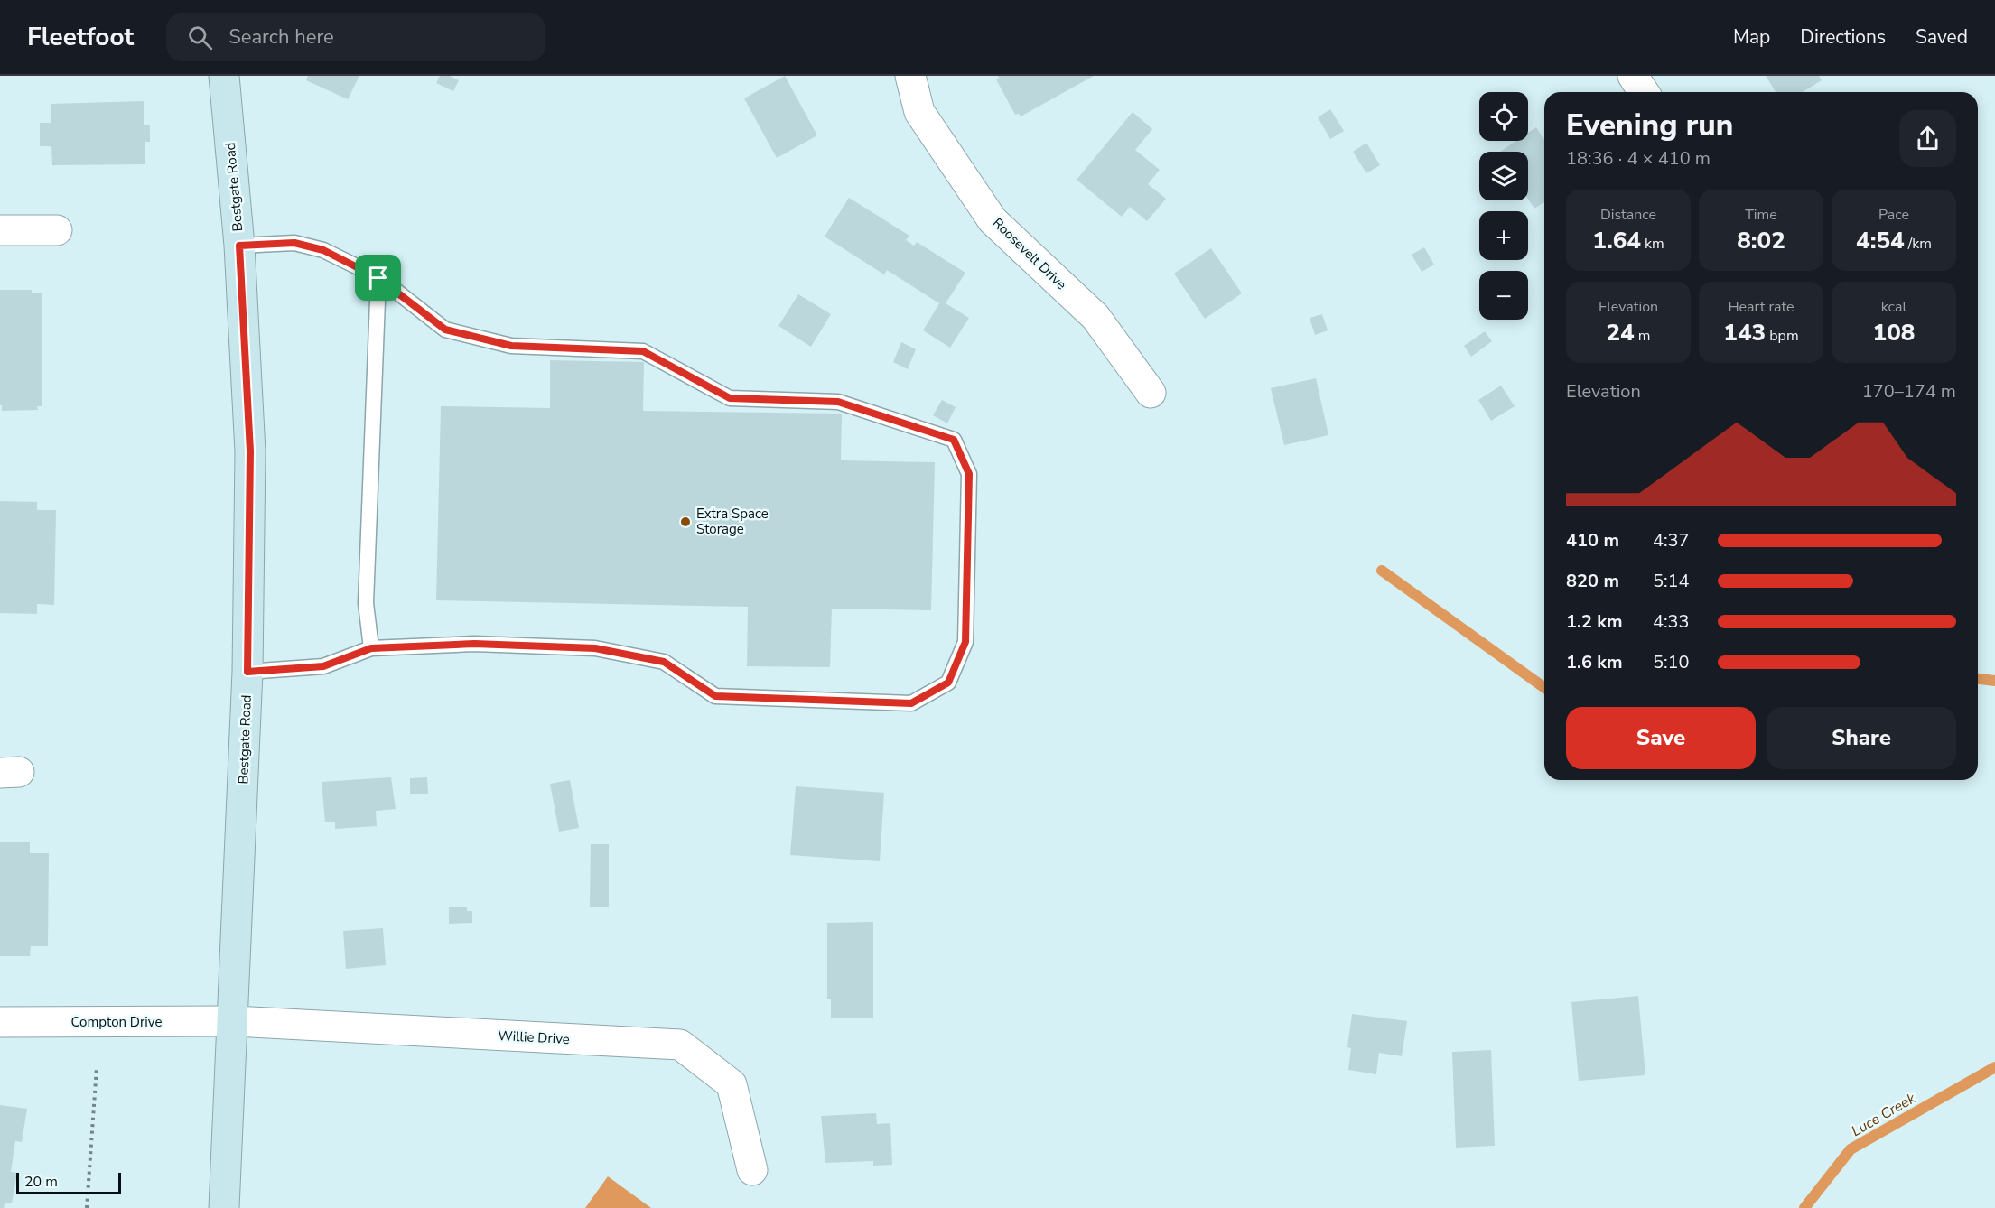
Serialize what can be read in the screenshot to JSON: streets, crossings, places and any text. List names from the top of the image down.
{
  "streets": {
    "main road": ["Bestgate Road"],
    "street": ["Roosevelt Drive", "Compton Drive", "Willie Drive"]
  },
  "crossings": [
    ["Bestgate Road", "Compton Drive"],
    ["Bestgate Road", "Willie Drive"],
    ["Compton Drive", "Willie Drive"]
  ],
  "water": ["Luce Creek"],
  "places": ["Extra Space Storage"],
  "scale_bar": "20 m",
  "page": {
    "header": "Fleetfoot",
    "search": "Search here",
    "nav": ["Map", "Directions", "Saved"],
    "map_buttons": ["+", "−"],
    "heading": ["Evening run", "18:36 · 4 × 410 m"],
    "stats": [
      ["Distance", "1.64 km"],
      ["Time", "8:02"],
      ["Pace", "4:54 /km"],
      ["Elevation", "24 m"],
      ["Heart rate", "143 bpm"],
      ["kcal", "108"]
    ],
    "chart": ["Elevation", "170–174 m"],
    "list": [
      {
        "name": "410 m",
        "note": "4:37"
      },
      {
        "name": "820 m",
        "note": "5:14"
      },
      {
        "name": "1.2 km",
        "note": "4:33"
      },
      {
        "name": "1.6 km",
        "note": "5:10"
      }
    ],
    "buttons": ["Save", "Share"],
    "scale": "20 m"
  }
}
